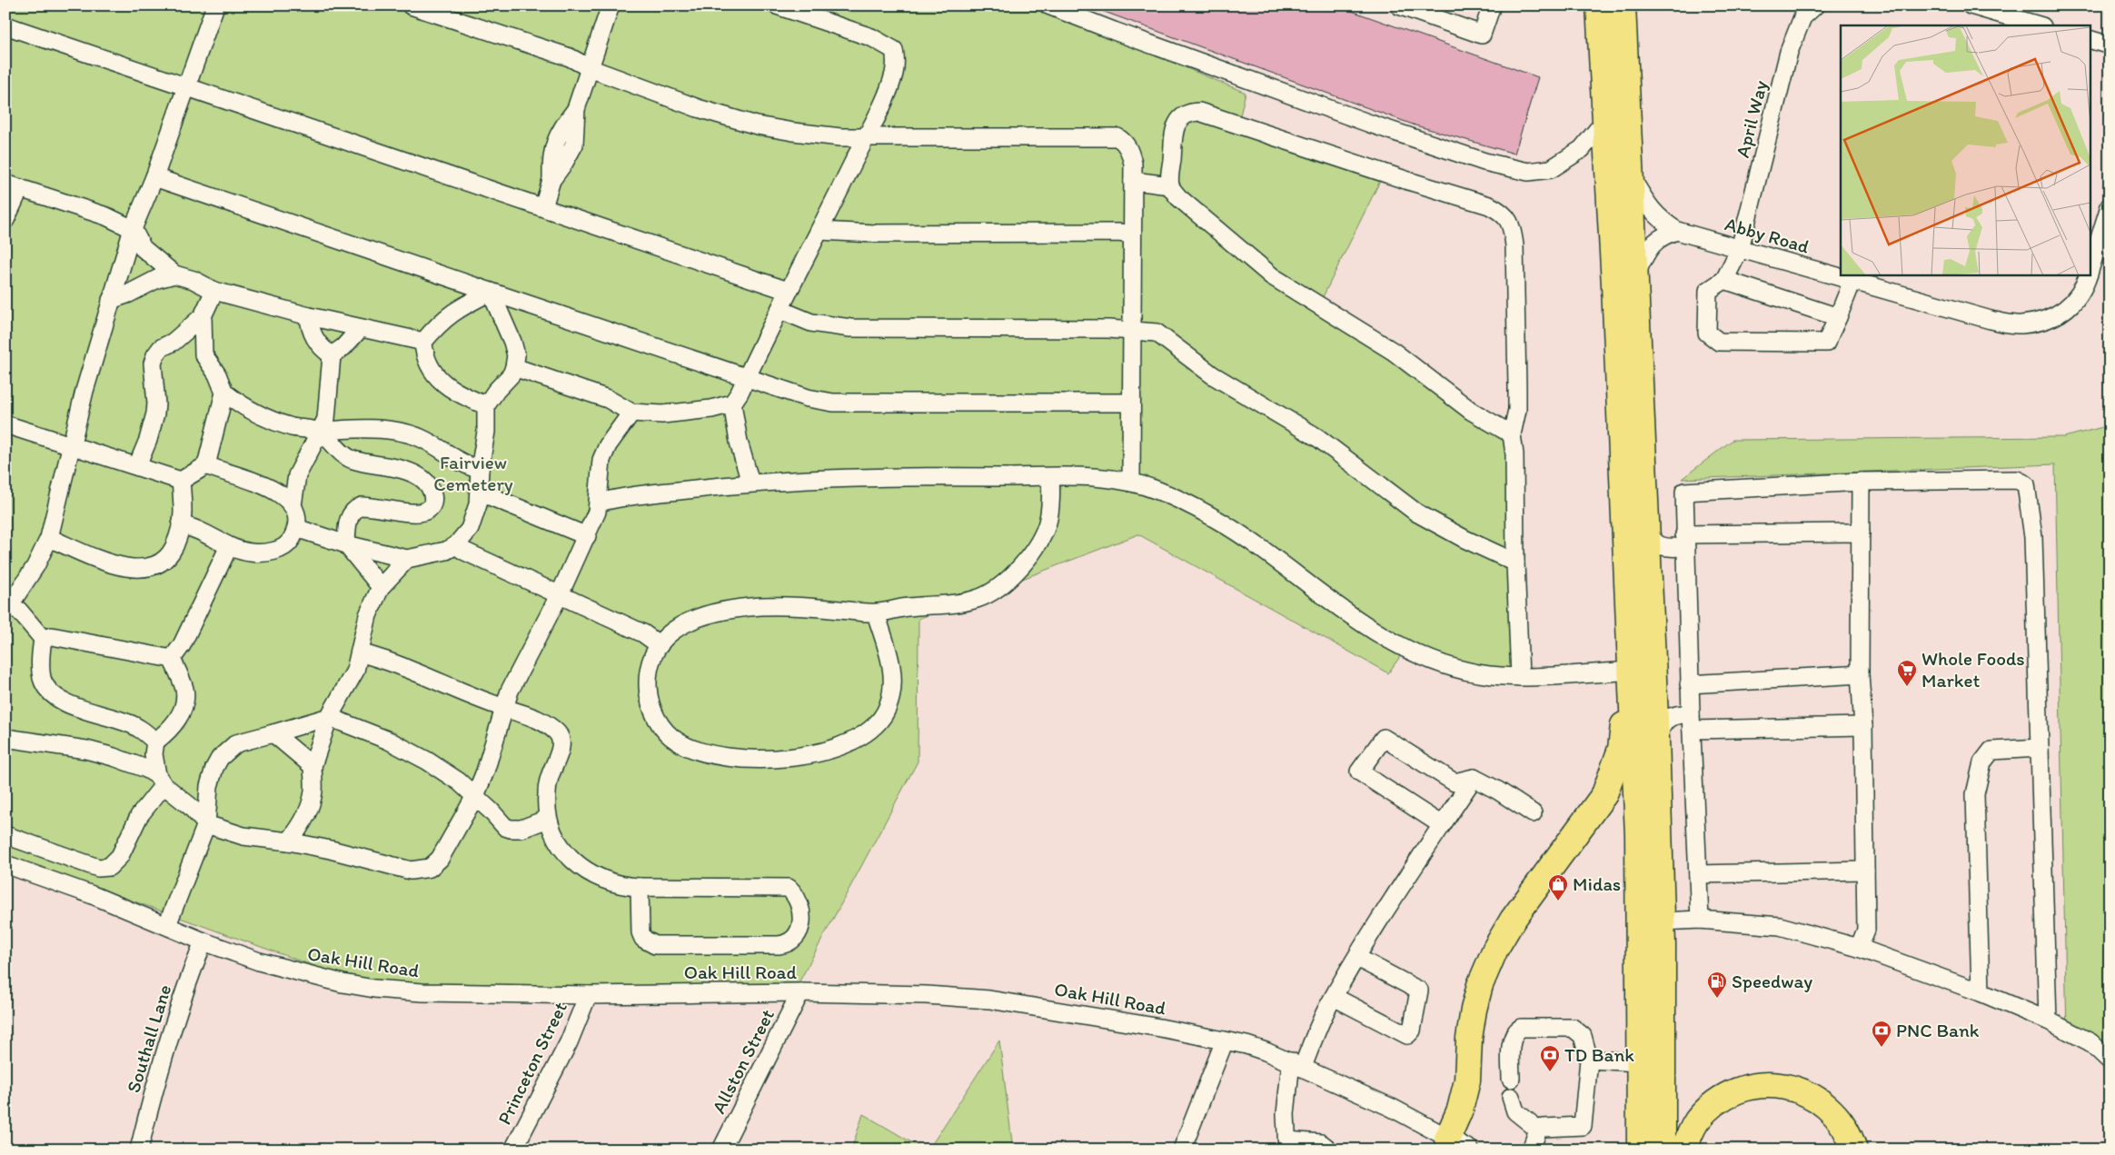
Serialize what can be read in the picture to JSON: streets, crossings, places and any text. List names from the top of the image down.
{
  "streets": {
    "street": [
      "April Way",
      "Abby Road",
      "Oak Hill Road",
      "Southall Lane",
      "Allston Street",
      "Princeton Street"
    ]
  },
  "crossings": [
    ["April Way", "Abby Road"],
    ["Oak Hill Road", "Southall Lane"],
    ["Oak Hill Road", "Allston Street"],
    ["Oak Hill Road", "Princeton Street"]
  ],
  "parks": ["Fairview Cemetery"],
  "places": {
    "supermarket": ["Whole Foods Market"],
    "shop": ["Midas"],
    "fuel station": ["Speedway"],
    "bank": ["PNC Bank", "TD Bank"]
  }
}
